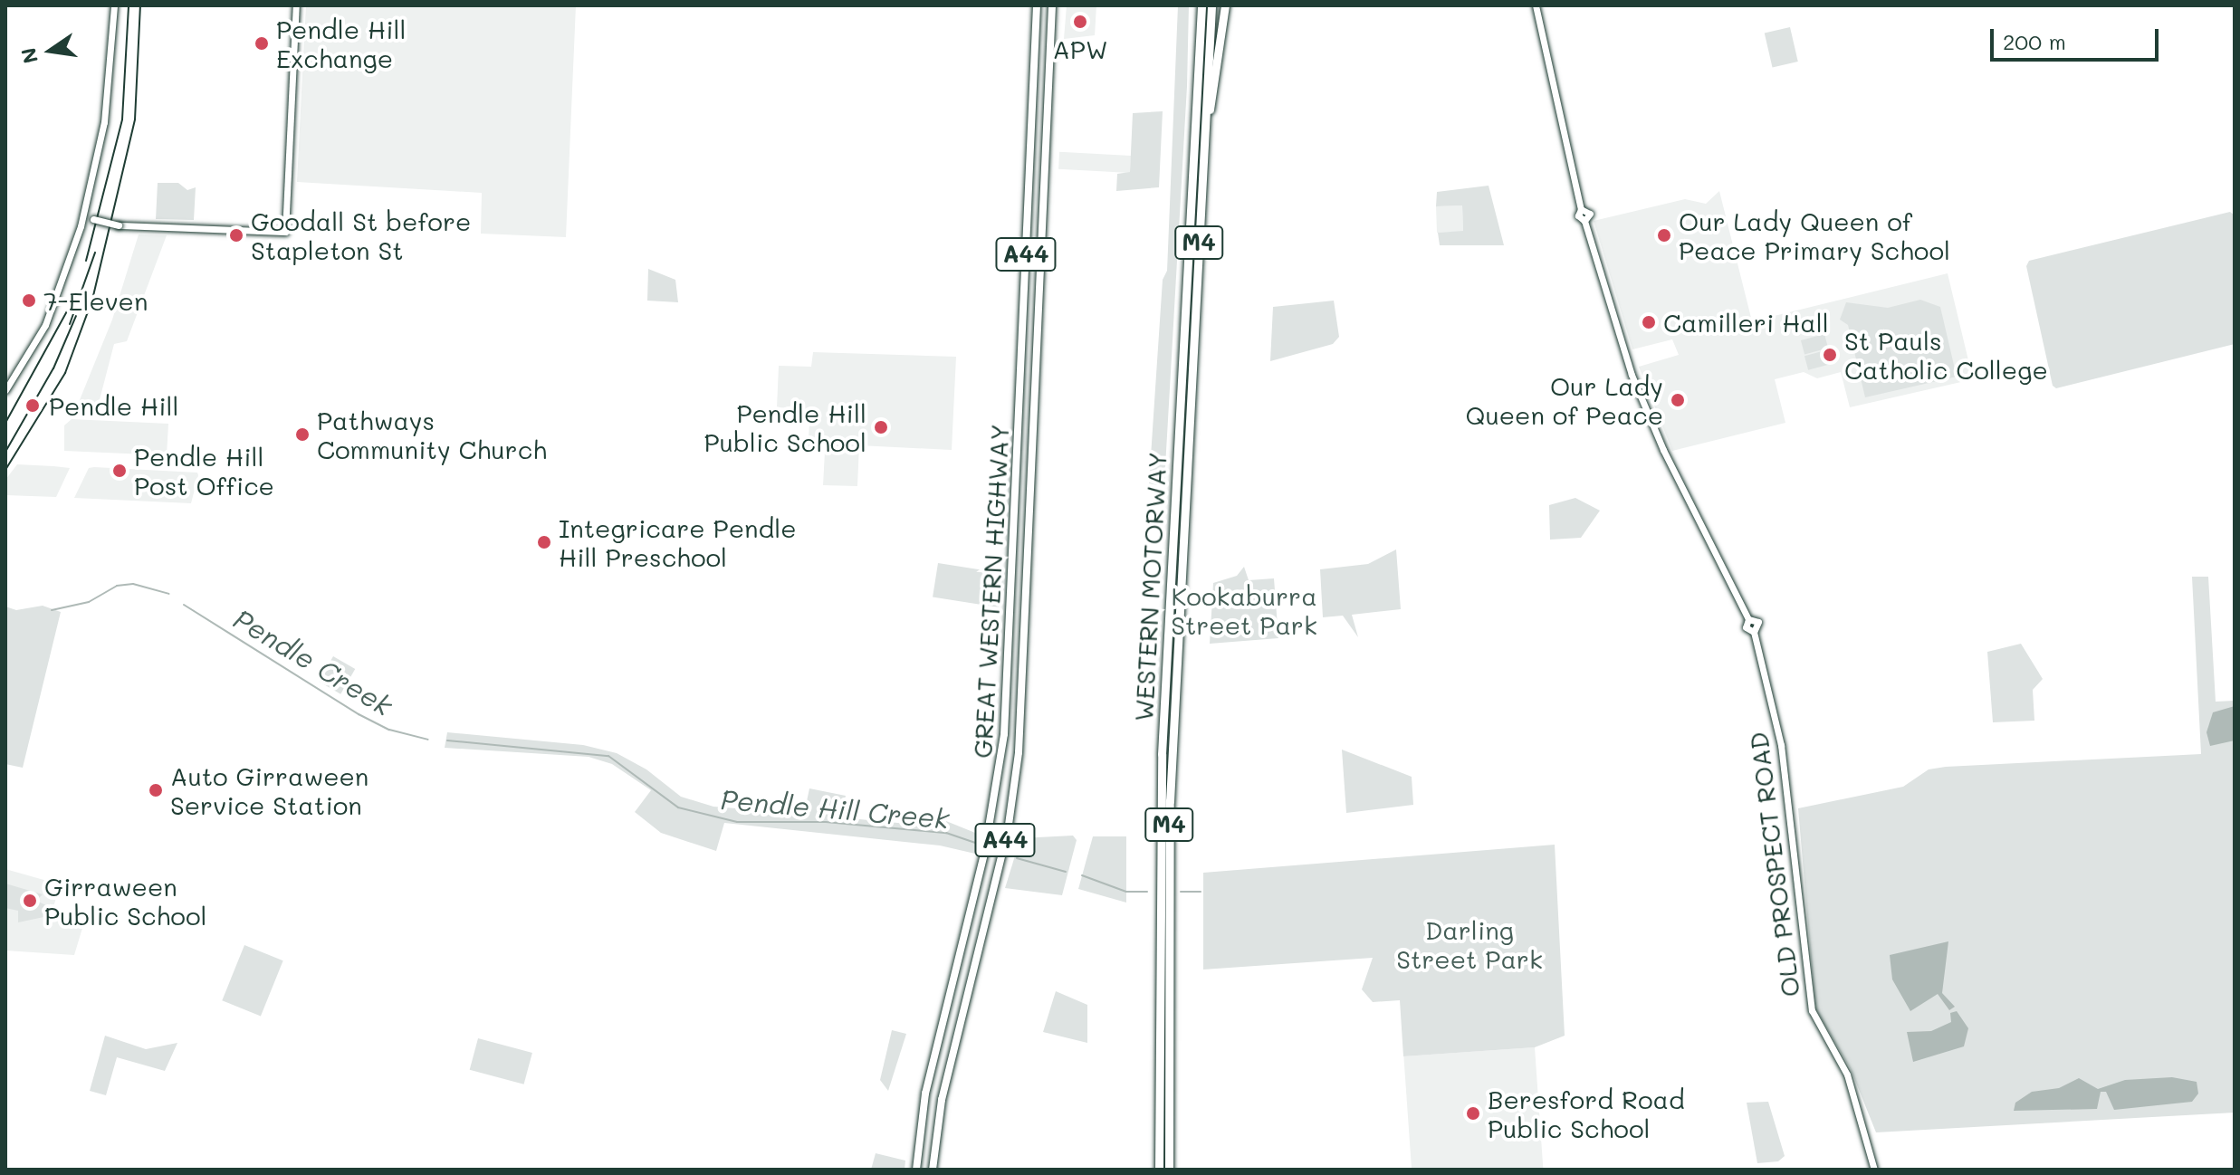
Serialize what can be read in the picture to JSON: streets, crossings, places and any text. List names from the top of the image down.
{
  "streets": {
    "highway": [
      "M4",
      "A44",
      "WESTERN MOTORWAY",
      "GREAT WESTERN HIGHWAY"
    ],
    "main road": ["OLD PROSPECT ROAD"]
  },
  "water": ["Pendle Creek", "Pendle Hill Creek"],
  "parks": ["Kookaburra Street Park", "Darling Street Park"],
  "places": [
    "APW",
    "Pendle Hill Exchange",
    "Goodall St before Stapleton St",
    "Our Lady Queen of Peace Primary School",
    "7-Eleven",
    "Camilleri Hall",
    "St Pauls Catholic College",
    "Our Lady Queen of Peace",
    "Pendle Hill",
    "Pendle Hill Public School",
    "Pathways Community Church",
    "Pendle Hill Post Office",
    "Integricare Pendle Hill Preschool",
    "Auto Girraween Service Station",
    "Girraween Public School",
    "Beresford Road Public School"
  ],
  "scale_bar": "200 m",
  "north": "left"
}
